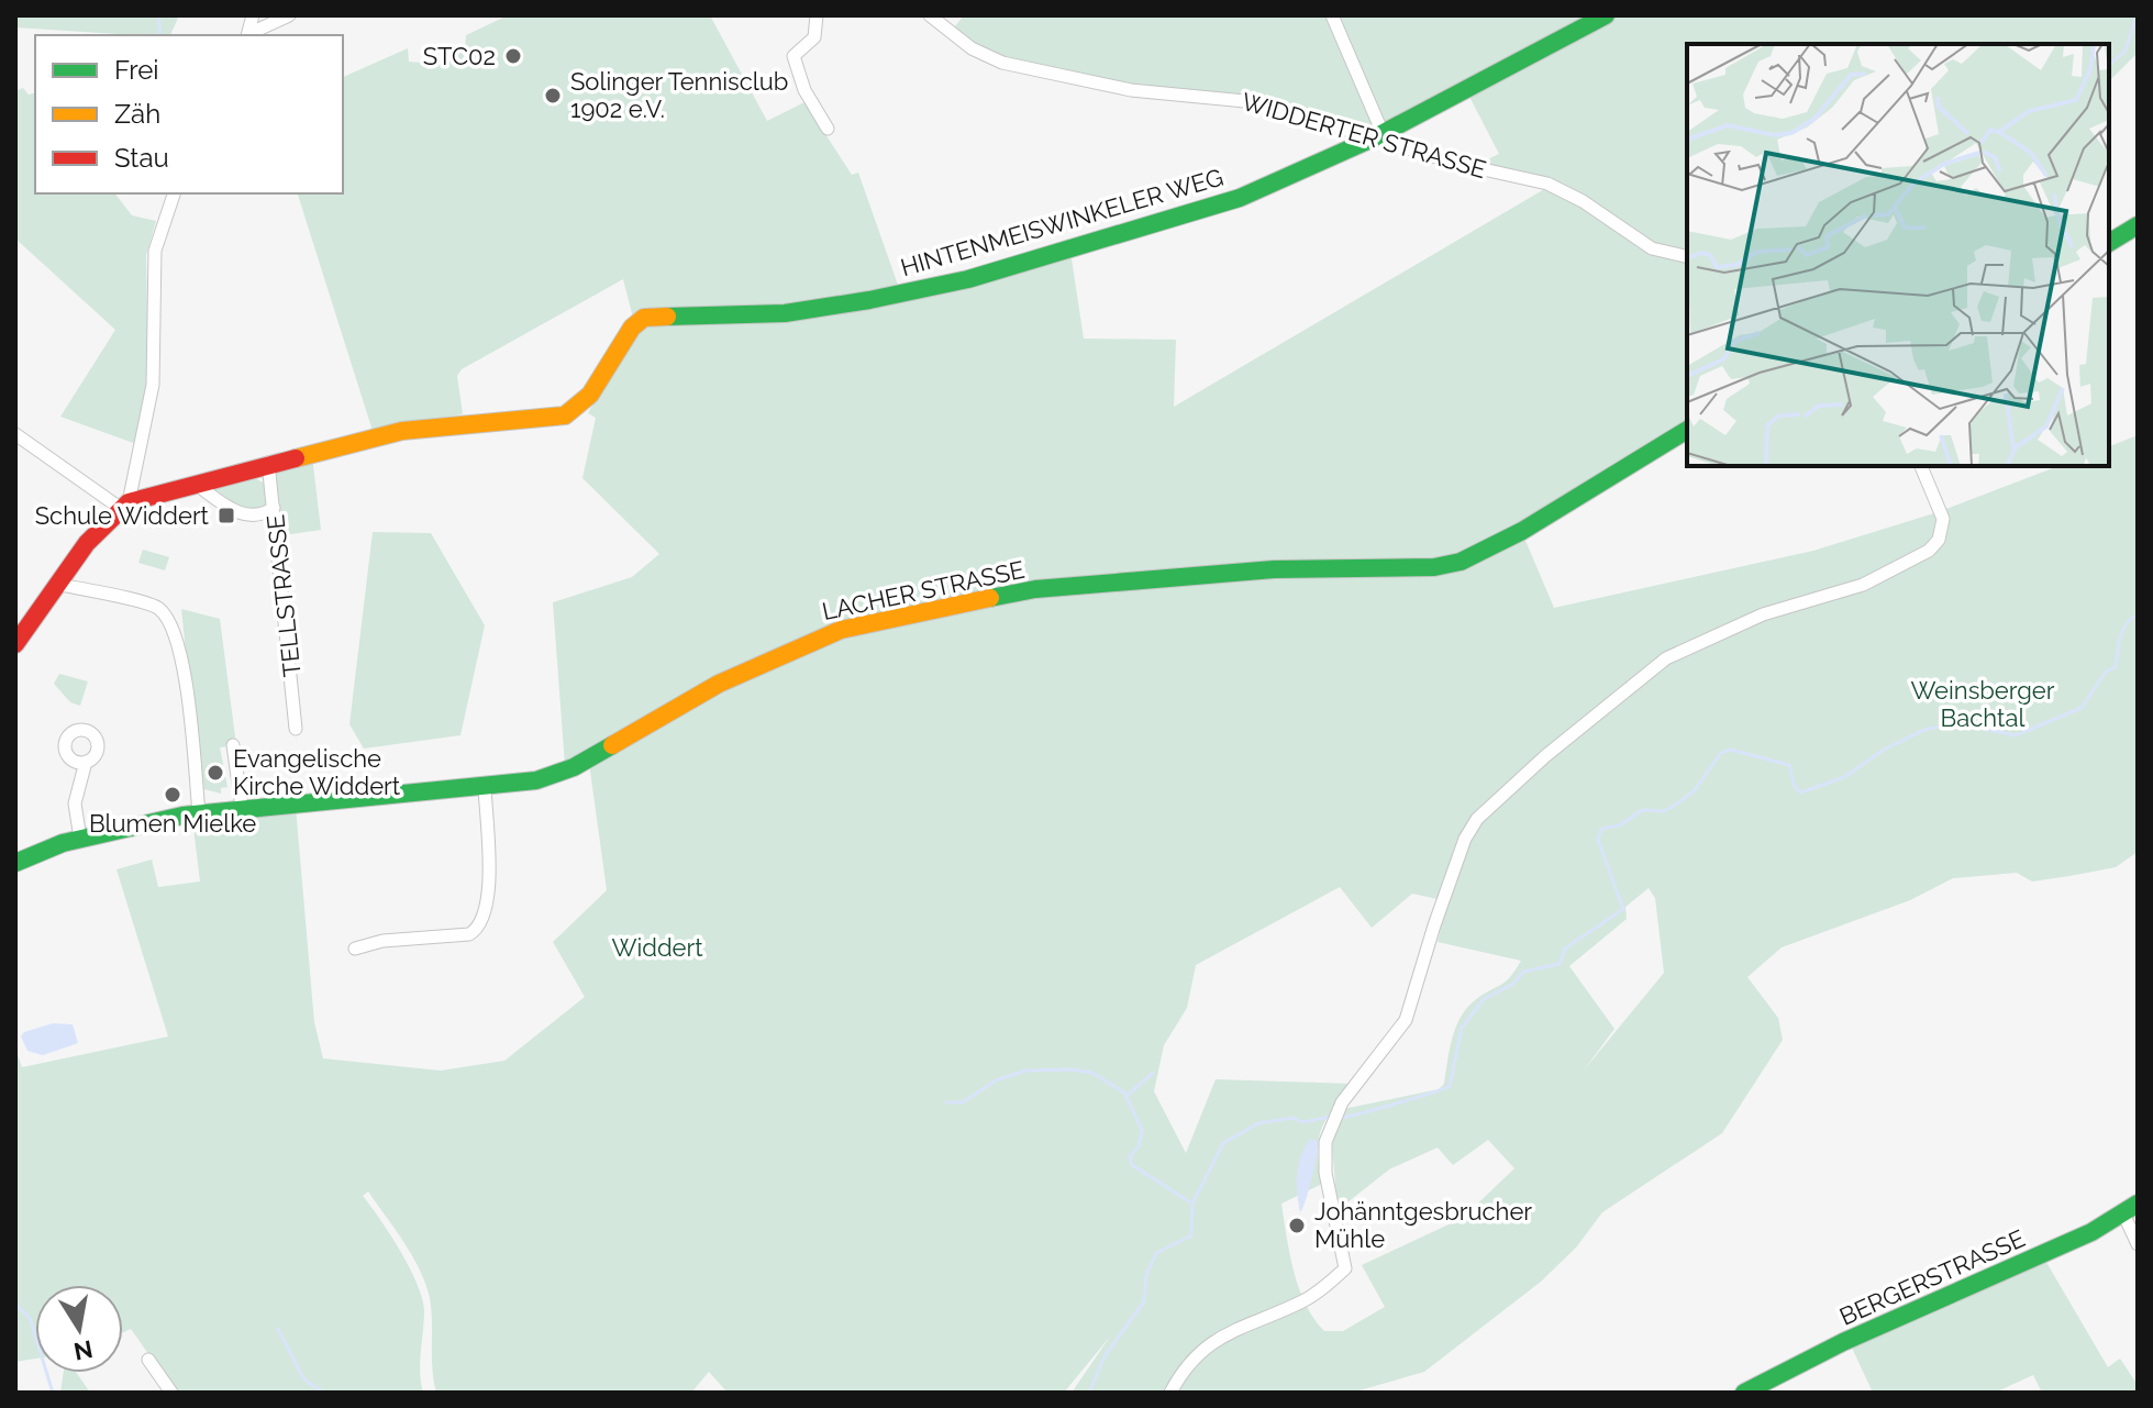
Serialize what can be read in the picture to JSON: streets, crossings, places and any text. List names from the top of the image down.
{
  "streets": {
    "street": [
      "WIDDERTER STRASSE",
      "HINTENMEISWINKELER WEG",
      "LACHER STRASSE",
      "TELLSTRASSE",
      "BERGERSTRASSE"
    ]
  },
  "crossings": [
    ["WIDDERTER STRASSE", "HINTENMEISWINKELER WEG"],
    ["HINTENMEISWINKELER WEG", "TELLSTRASSE"]
  ],
  "parks": ["Weinsberger Bachtal", "Widdert"],
  "places": {
    "other": [
      "STC02",
      "Solinger Tennisclub 1902 e.V.",
      "Evangelische Kirche Widdert",
      "Blumen Mielke",
      "Johänntgesbrucher Mühle"
    ],
    "transit": ["Schule Widdert"]
  },
  "legend": ["Frei", "Zäh", "Stau"],
  "north": "bottom"
}
